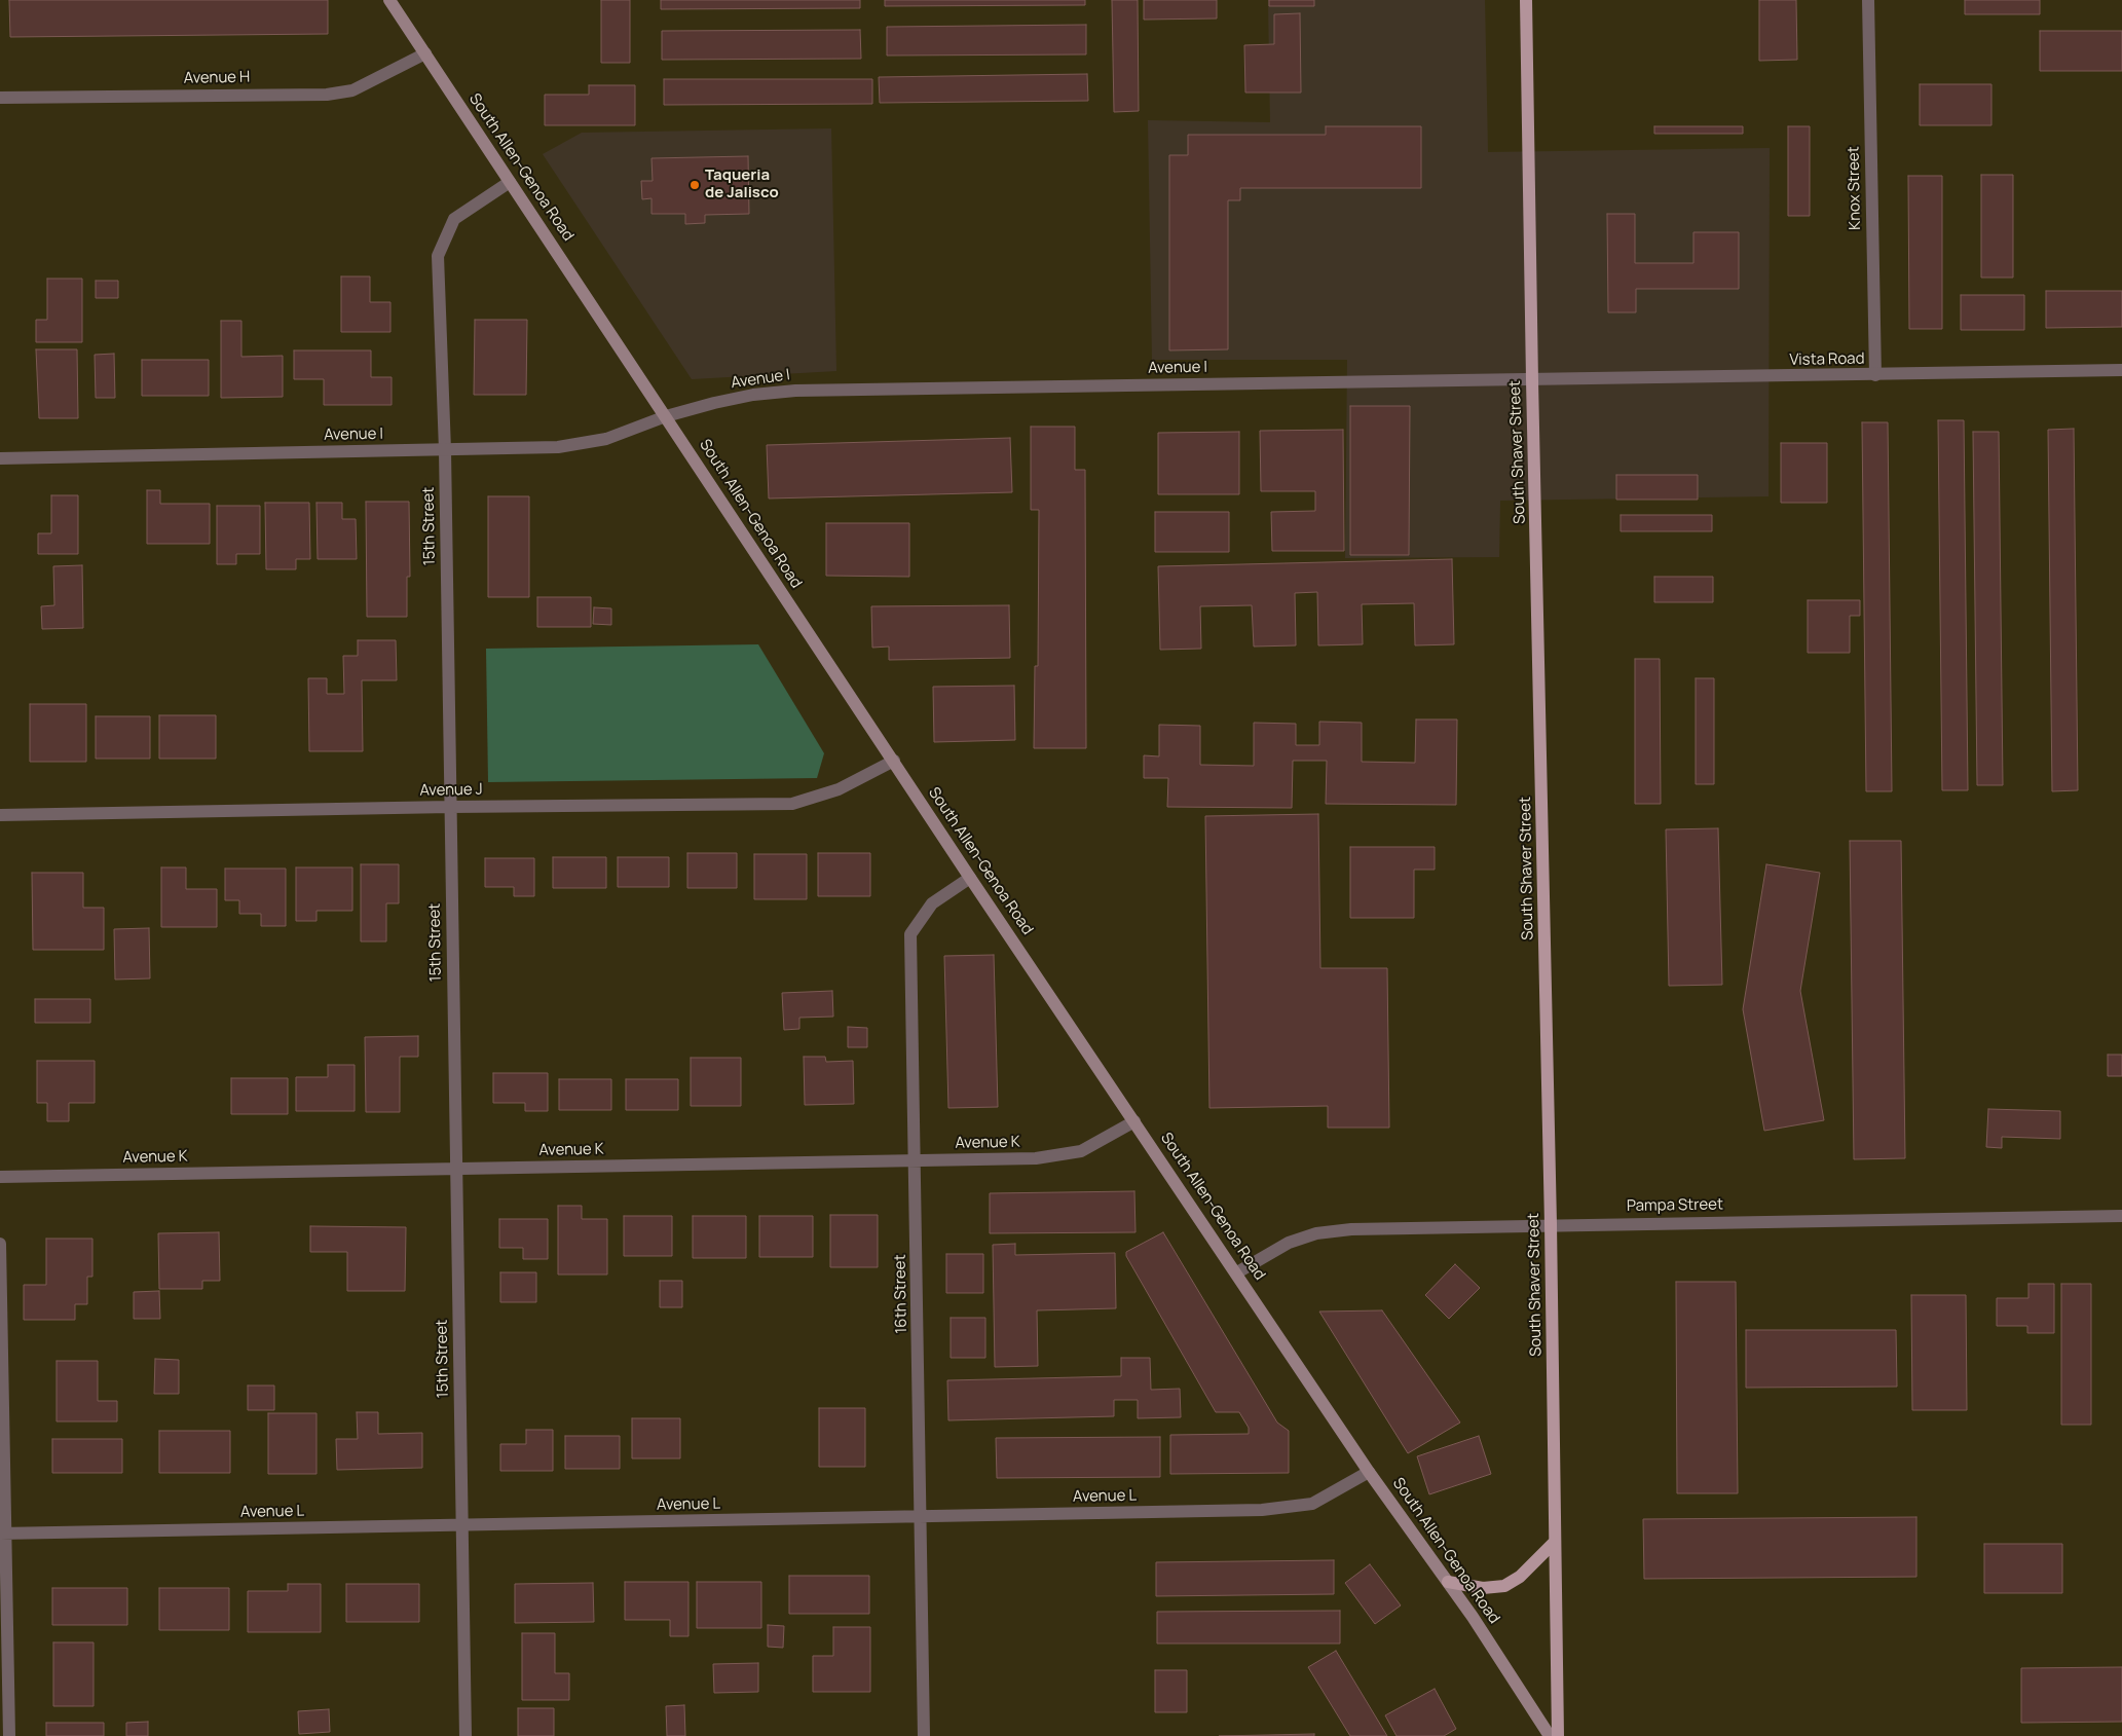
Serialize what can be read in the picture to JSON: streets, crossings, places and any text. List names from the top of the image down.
{
  "streets": {
    "main road": ["South Allen-Genoa Road", "South Shaver Street"],
    "street": [
      "Avenue H",
      "Knox Street",
      "Vista Road",
      "Avenue I",
      "15th Street",
      "Avenue J",
      "Avenue K",
      "Pampa Street",
      "16th Street",
      "Avenue L"
    ]
  },
  "crossings": [
    ["Avenue H", "South Allen-Genoa Road"],
    ["South Allen-Genoa Road", "Avenue I"],
    ["South Allen-Genoa Road", "15th Street"],
    ["South Allen-Genoa Road", "Avenue J"],
    ["South Allen-Genoa Road", "Avenue K"],
    ["South Allen-Genoa Road", "Pampa Street"],
    ["South Allen-Genoa Road", "16th Street"],
    ["South Allen-Genoa Road", "Avenue L"],
    ["Knox Street", "Vista Road"],
    ["Vista Road", "Avenue I"],
    ["Vista Road", "South Shaver Street"],
    ["Avenue I", "South Shaver Street"],
    ["Avenue I", "15th Street"],
    ["South Shaver Street", "Pampa Street"],
    ["15th Street", "Avenue J"],
    ["15th Street", "Avenue K"],
    ["15th Street", "Avenue L"],
    ["Avenue K", "16th Street"],
    ["16th Street", "Avenue L"]
  ],
  "places": ["Taqueria de Jalisco"]
}
